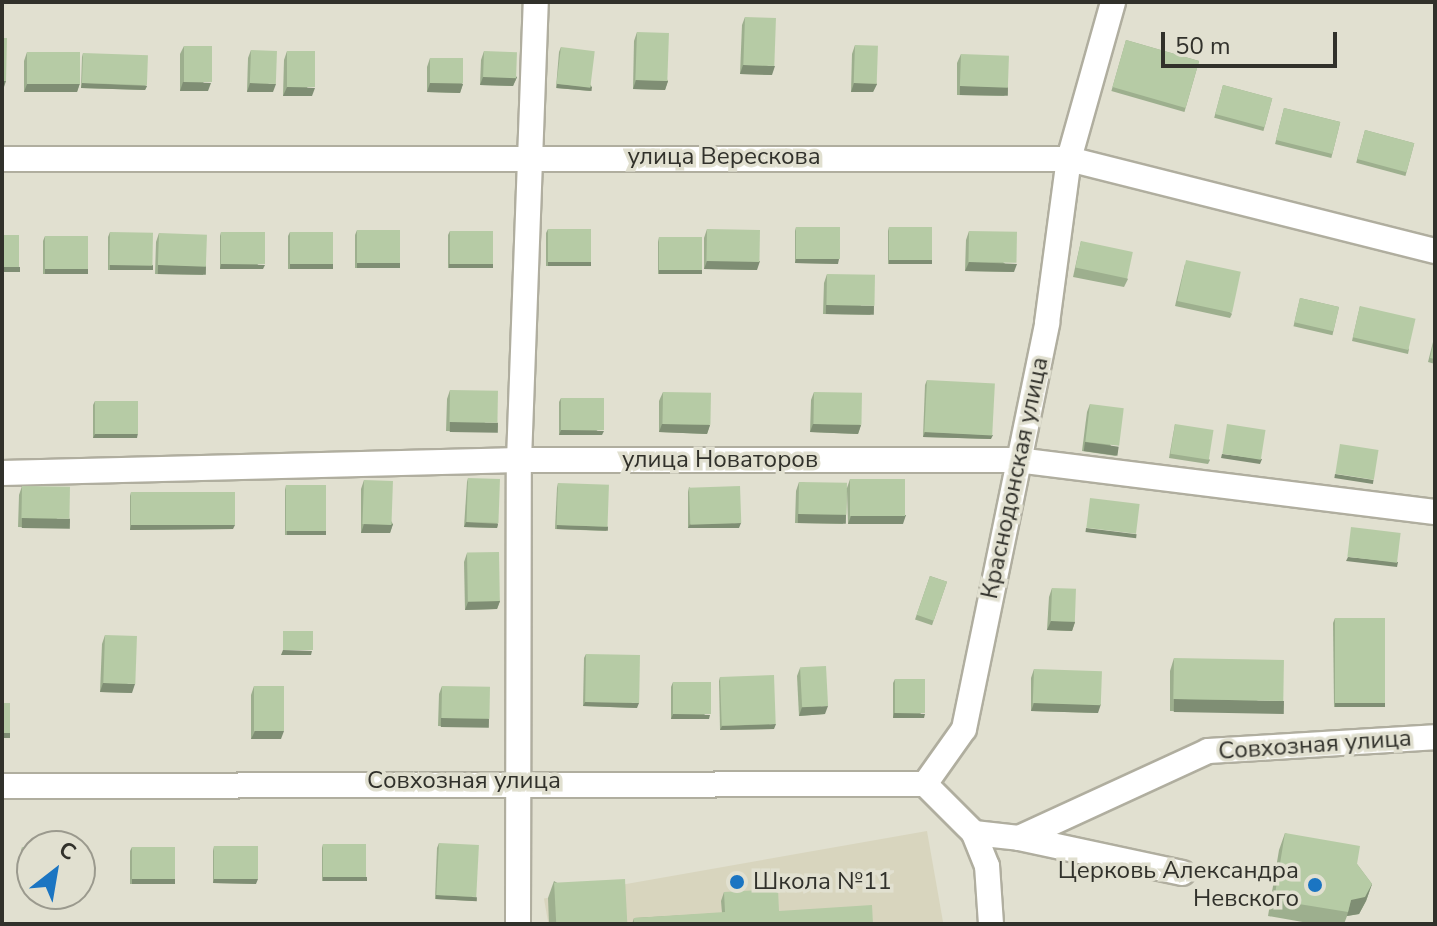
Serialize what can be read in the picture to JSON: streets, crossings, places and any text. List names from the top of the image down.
{
  "streets": {
    "street": [
      "улица Верескова",
      "улица Новаторов",
      "Краснодонская улица",
      "Совхозная улица"
    ]
  },
  "crossings": [
    ["улица Верескова", "Краснодонская улица"],
    ["улица Новаторов", "Краснодонская улица"],
    ["Краснодонская улица", "Совхозная улица"]
  ],
  "places": ["Школа №11", "Церковь Александра Невского"],
  "scale_bar": "50 m",
  "north": "top right"
}
